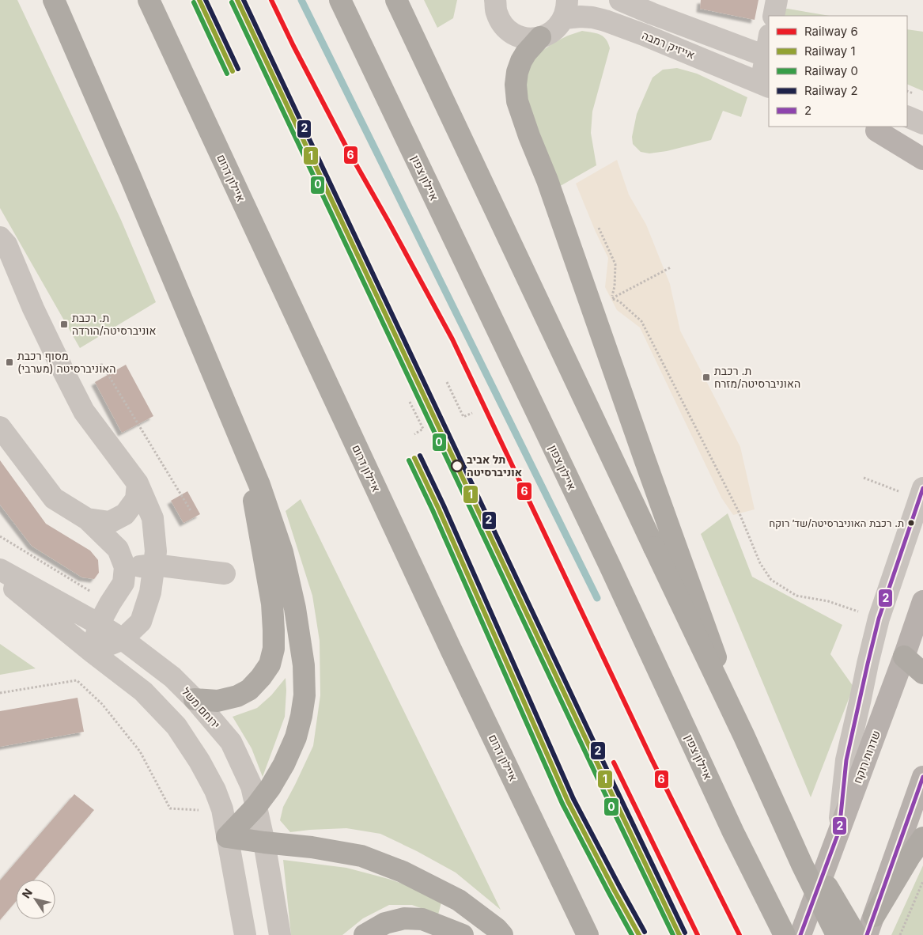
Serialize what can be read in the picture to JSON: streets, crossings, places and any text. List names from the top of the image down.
{
  "streets": {
    "highway": ["איילון דרום", "איילון צפון"],
    "main road": ["שדרות רוקח"],
    "street": ["אייזיק רמבה", "ירוחם משל"]
  },
  "places": {
    "transit": ["ת. רכבת אוניברסיטה/הורדה", "מסוף רכבת האוניברסיטה (מערבי)", "ת. רכבת האוניברסיטה/מזרח"],
    "other": ["תל אביב אוניברסיטה", "ת. רכבת האוניברסיטה/שד׳ רוקח"]
  },
  "lines": [
    "rail line 6",
    "rail line 1",
    "rail line 2",
    "rail line 0",
    "transit line 2"
  ],
  "legend": [
    "Railway 6",
    "Railway 1",
    "Railway 0",
    "Railway 2",
    "2"
  ],
  "north": "top left"
}
